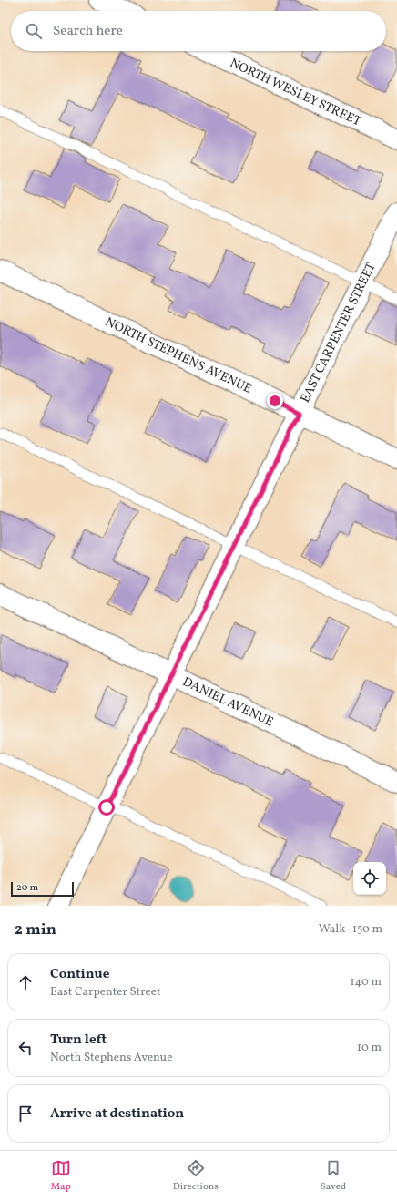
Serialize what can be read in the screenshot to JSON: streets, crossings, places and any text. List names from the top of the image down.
{
  "streets": {
    "street": [
      "NORTH WESLEY STREET",
      "EAST CARPENTER STREET",
      "NORTH STEPHENS AVENUE",
      "DANIEL AVENUE"
    ]
  },
  "crossings": [
    ["EAST CARPENTER STREET", "NORTH STEPHENS AVENUE"],
    ["EAST CARPENTER STREET", "DANIEL AVENUE"]
  ],
  "scale_bar": "20 m",
  "page": {
    "search": "Search here",
    "scale": "20 m",
    "heading": ["2 min", "Walk · 150 m"],
    "list": [
      ["Continue", "East Carpenter Street", "140 m"],
      ["Turn left", "North Stephens Avenue", "10 m"],
      "Arrive at destination"
    ],
    "nav": ["Map", "Directions", "Saved"]
  }
}
